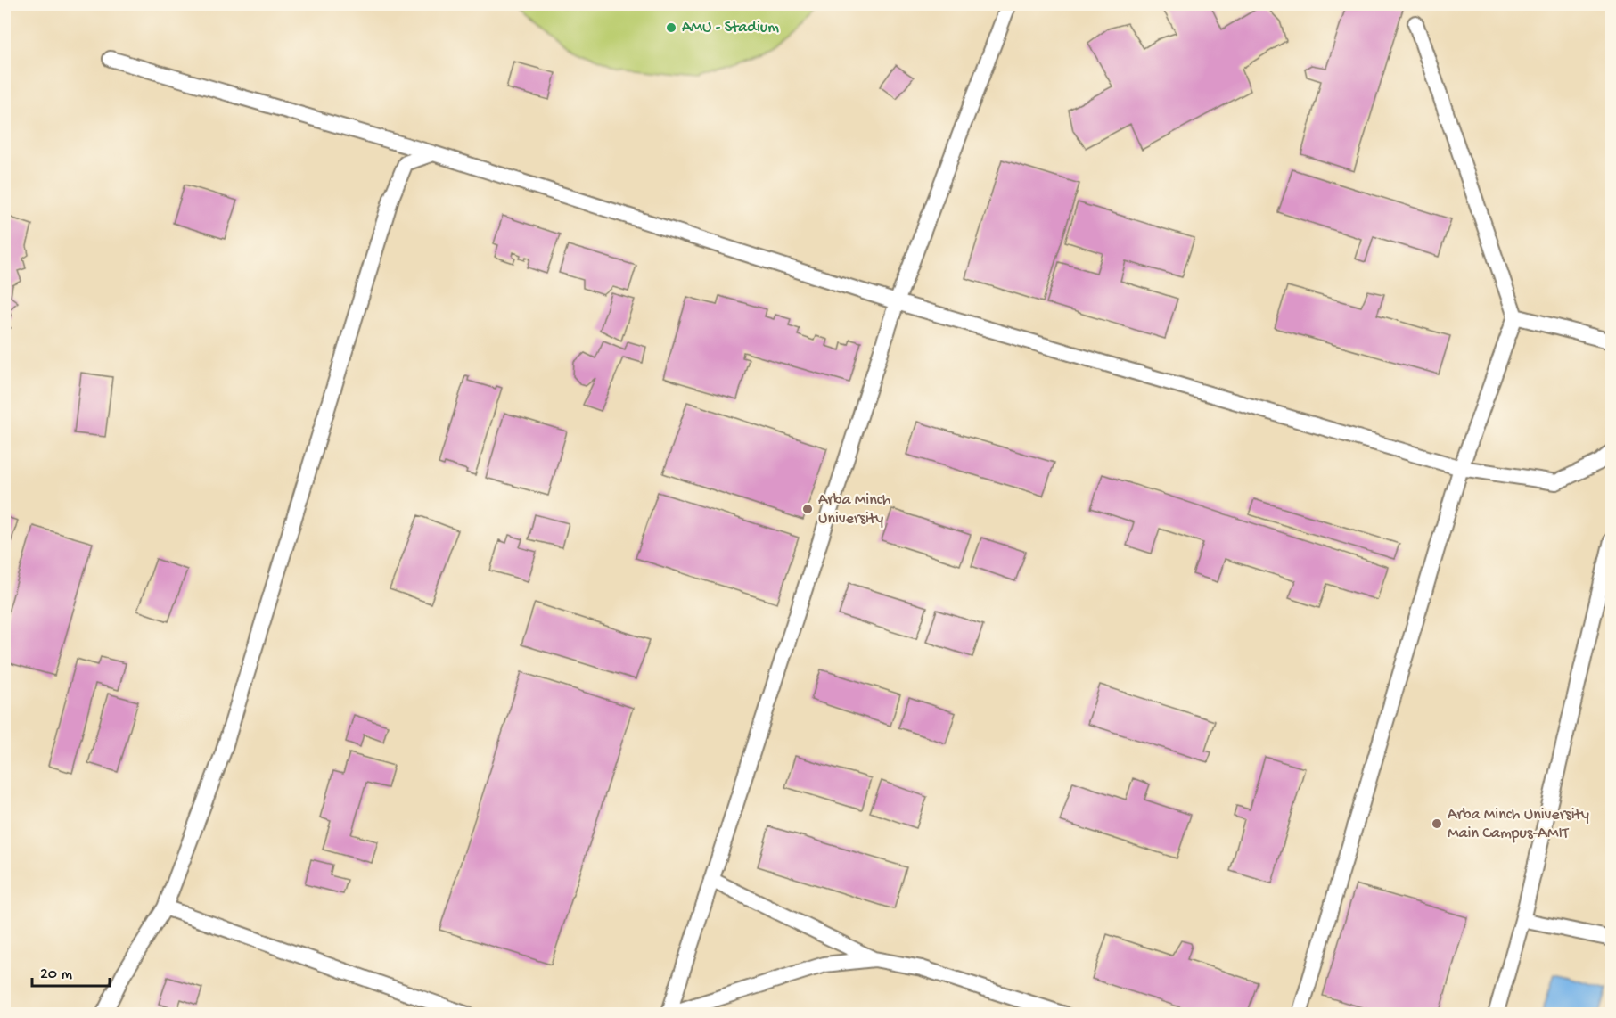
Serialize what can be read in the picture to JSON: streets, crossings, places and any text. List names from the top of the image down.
{
  "places": ["AMU - Stadium", "Arba Minch University", "Arba Minch University Main Campus-AMIT"],
  "scale_bar": "20 m"
}
